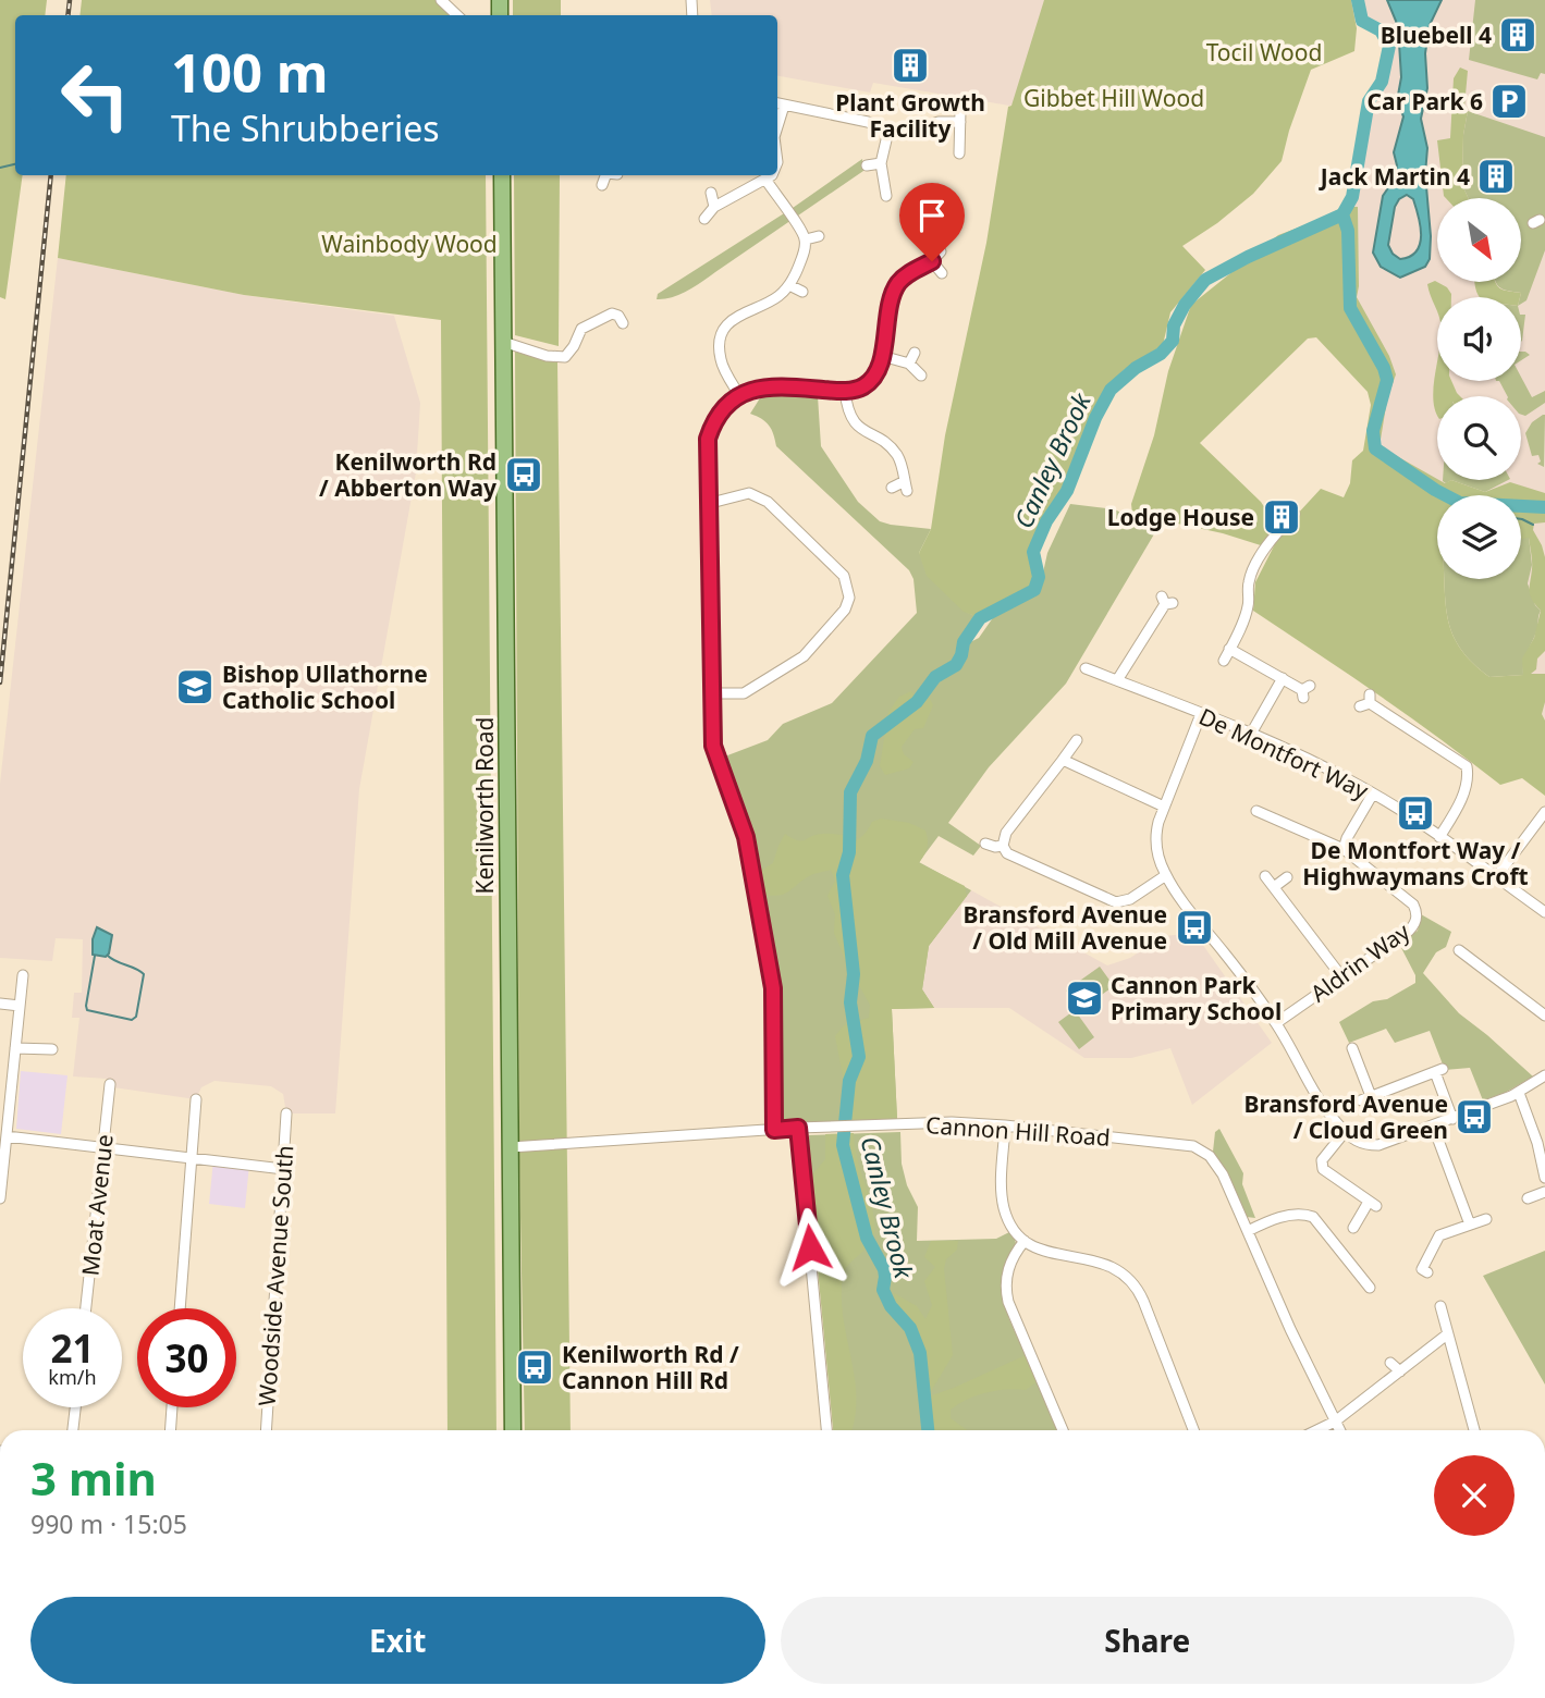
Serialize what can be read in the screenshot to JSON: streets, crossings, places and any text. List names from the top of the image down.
{
  "streets": {
    "main road": ["Kenilworth Road"],
    "street": [
      "De Montfort Way",
      "Aldrin Way",
      "Cannon Hill Road",
      "Moat Avenue",
      "Woodside Avenue South"
    ]
  },
  "crossings": [
    ["Kenilworth Road", "Cannon Hill Road"]
  ],
  "water": ["Canley Brook"],
  "parks": ["Tocil Wood", "Gibbet Hill Wood", "Wainbody Wood"],
  "places": {
    "building": [
      "Bluebell 4",
      "Plant Growth Facility",
      "Jack Martin 4",
      "Lodge House"
    ],
    "parking": ["Car Park 6"],
    "bus stop": [
      "Kenilworth Rd / Abberton Way",
      "De Montfort Way / Highwaymans Croft",
      "Bransford Avenue / Old Mill Avenue",
      "Bransford Avenue / Cloud Green",
      "Kenilworth Rd / Cannon Hill Rd"
    ],
    "school or university": ["Bishop Ullathorne Catholic School", "Cannon Park Primary School"]
  },
  "north": "bottom right",
  "page": {
    "turn": ["100 m", "The Shrubberies"],
    "speed": "21 km/h",
    "limit": "30",
    "heading": ["3 min", "990 m · 15:05"],
    "buttons": ["Exit", "Share"]
  }
}
